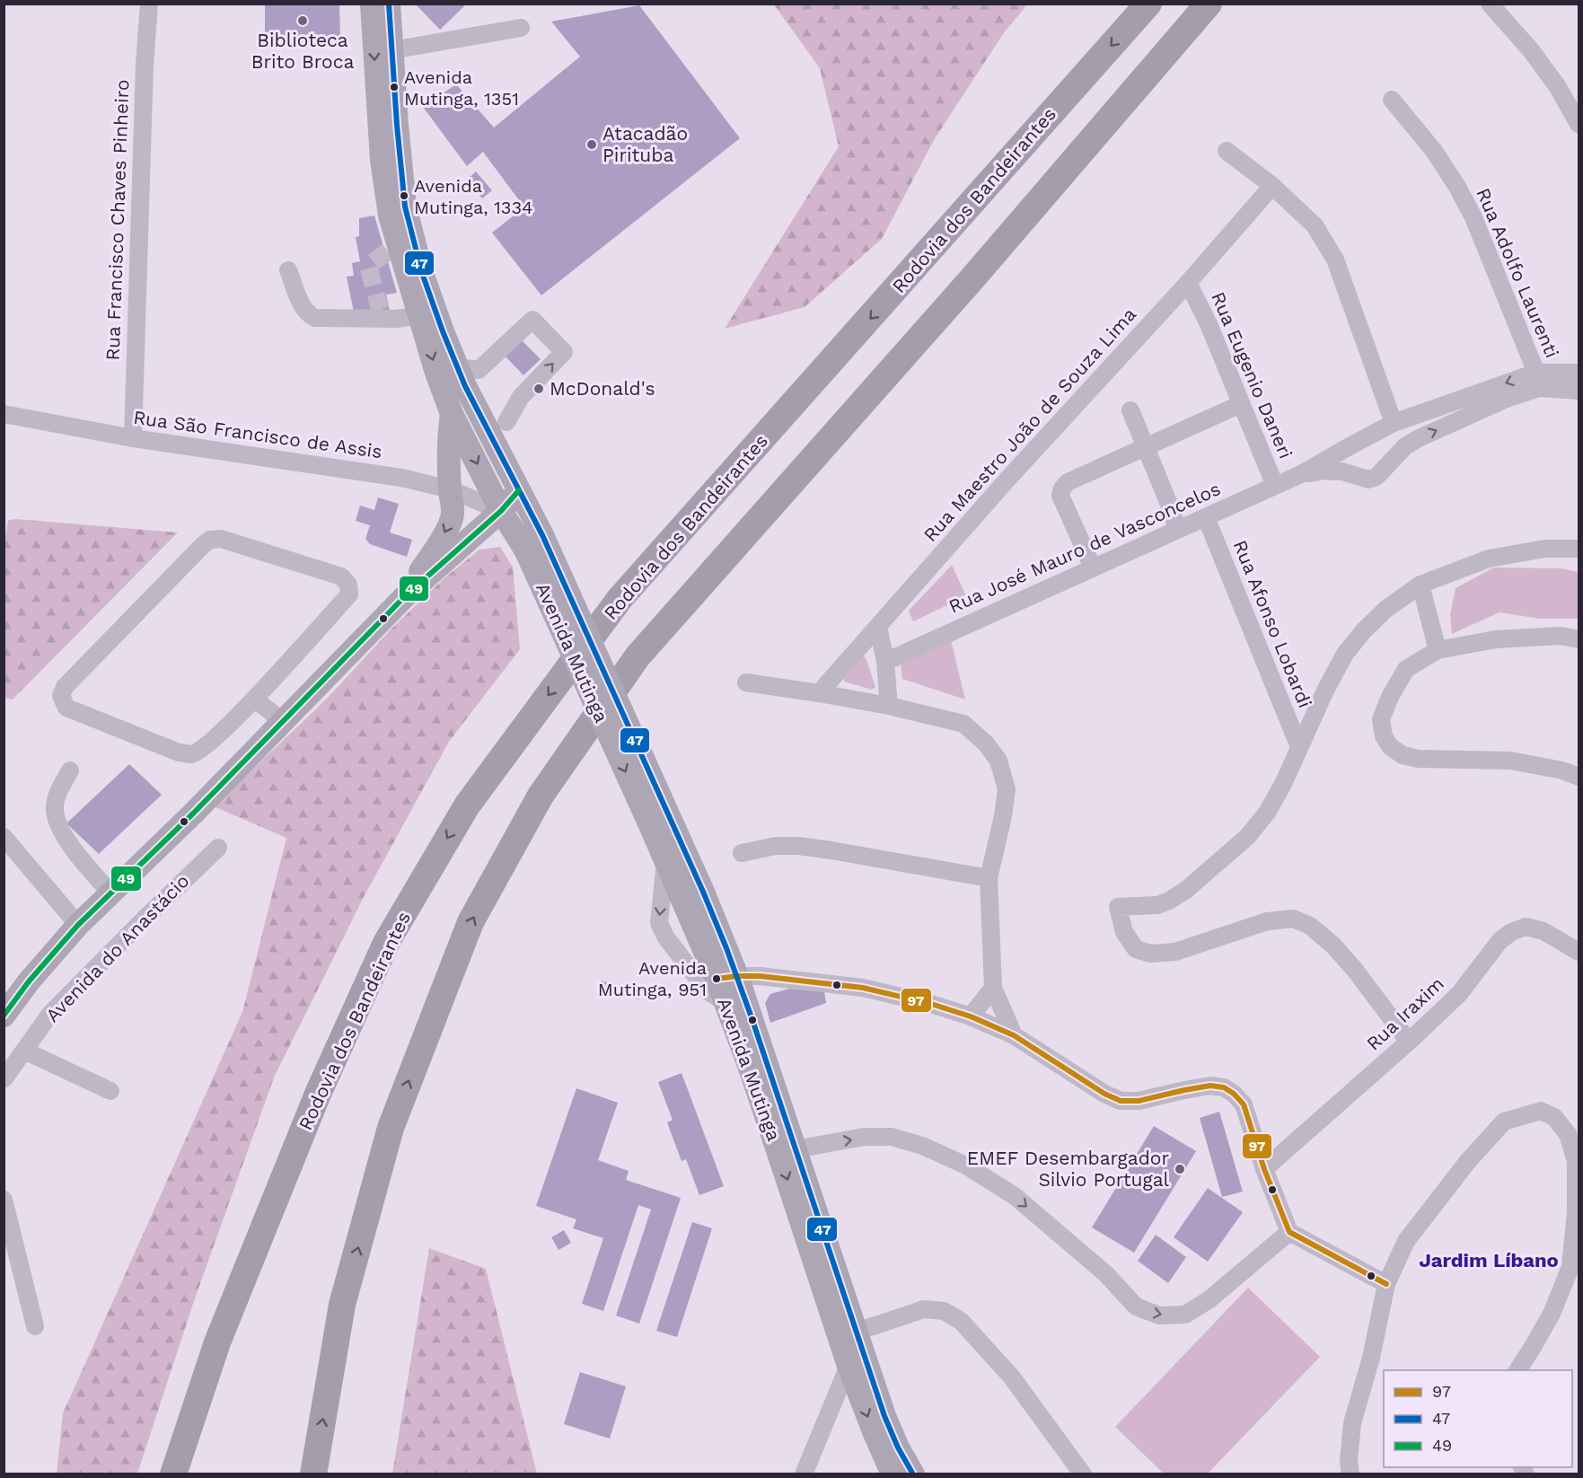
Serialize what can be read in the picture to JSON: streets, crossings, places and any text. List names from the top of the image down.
{
  "streets": {
    "highway": ["Rodovia dos Bandeirantes"],
    "main road": ["Avenida Mutinga", "Avenida do Anastácio"],
    "street": [
      "Rua Francisco Chaves Pinheiro",
      "Rua Adolfo Laurenti",
      "Rua Eugenio Daneri",
      "Rua Maestro João de Souza Lima",
      "Rua São Francisco de Assis",
      "Rua José Mauro de Vasconcelos",
      "Rua Afonso Lobardi",
      "Rua Iraxim"
    ]
  },
  "crossings": [
    ["Rua Francisco Chaves Pinheiro", "Rua São Francisco de Assis"],
    ["Rua Adolfo Laurenti", "Rua José Mauro de Vasconcelos"],
    ["Rua Eugenio Daneri", "Rua Maestro João de Souza Lima"],
    ["Rua Eugenio Daneri", "Rua José Mauro de Vasconcelos"],
    ["Rua São Francisco de Assis", "Avenida Mutinga"],
    ["Rua São Francisco de Assis", "Avenida do Anastácio"],
    ["Rua José Mauro de Vasconcelos", "Rua Afonso Lobardi"],
    ["Avenida Mutinga", "Avenida do Anastácio"]
  ],
  "districts": ["Jardim Líbano"],
  "places": [
    "Biblioteca Brito Broca",
    "Avenida Mutinga, 1351",
    "Atacadão Pirituba",
    "Avenida Mutinga, 1334",
    "McDonald's",
    "Avenida Mutinga, 951",
    "EMEF Desembargador Silvio Portugal"
  ],
  "lines": ["transit line 47", "transit line 49", "transit line 97"],
  "legend": ["97", "47", "49"]
}
